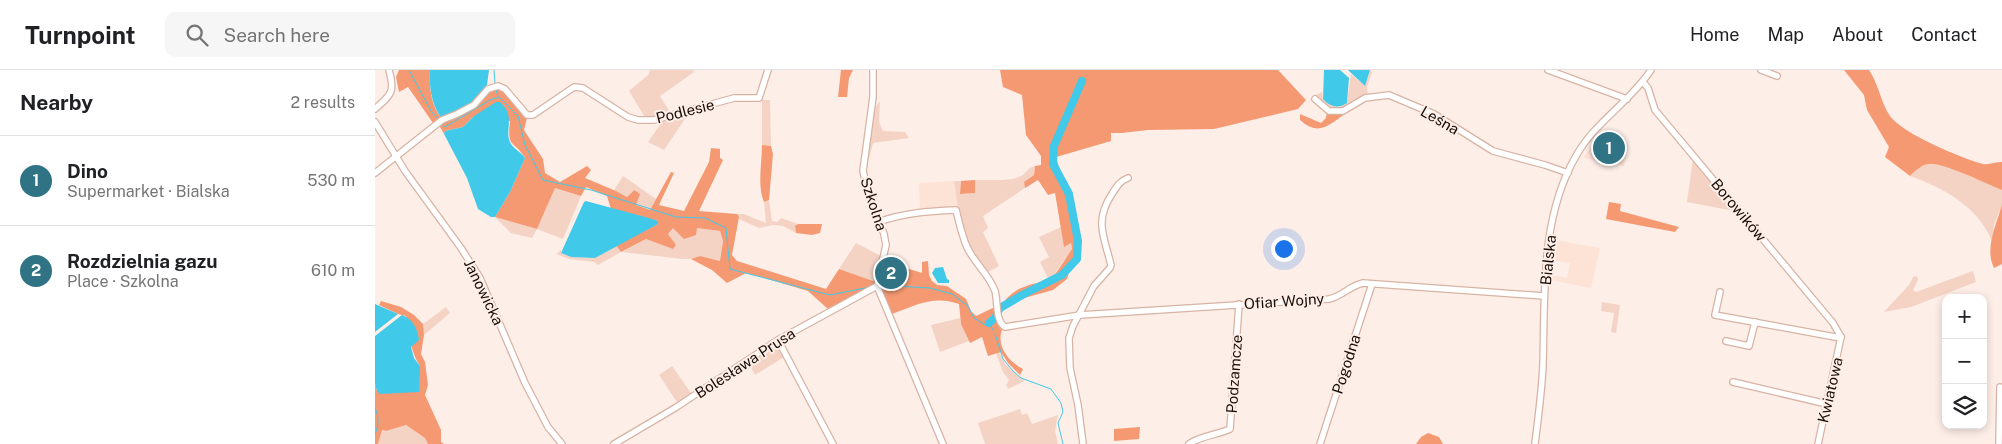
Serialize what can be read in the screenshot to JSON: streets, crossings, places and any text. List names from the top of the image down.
{
  "streets": {
    "street": [
      "Podlesie",
      "Leśna",
      "Szkolna",
      "Borowików",
      "Bialska",
      "Janowicka",
      "Ofiar Wojny",
      "Bolesława Prusa",
      "Pogodna",
      "Podzamcze",
      "Kwiatowa"
    ]
  },
  "crossings": [
    ["Podlesie", "Janowicka"],
    ["Leśna", "Bialska"],
    ["Szkolna", "Ofiar Wojny"],
    ["Szkolna", "Bolesława Prusa"],
    ["Borowików", "Bialska"],
    ["Borowików", "Kwiatowa"],
    ["Bialska", "Ofiar Wojny"],
    ["Ofiar Wojny", "Pogodna"],
    ["Ofiar Wojny", "Podzamcze"]
  ],
  "page": {
    "header": "Turnpoint",
    "search": "Search here",
    "nav": [
      "Home",
      "Map",
      "About",
      "Contact"
    ],
    "heading": ["Nearby", "2 results"],
    "pins": ["1", "2"],
    "list": [
      {
        "mark": "1",
        "name": "Dino",
        "note": "Supermarket · Bialska",
        "value": "530 m"
      },
      {
        "mark": "2",
        "name": "Rozdzielnia gazu",
        "note": "Place · Szkolna",
        "value": "610 m"
      }
    ],
    "map_buttons": ["+", "−"]
  }
}
